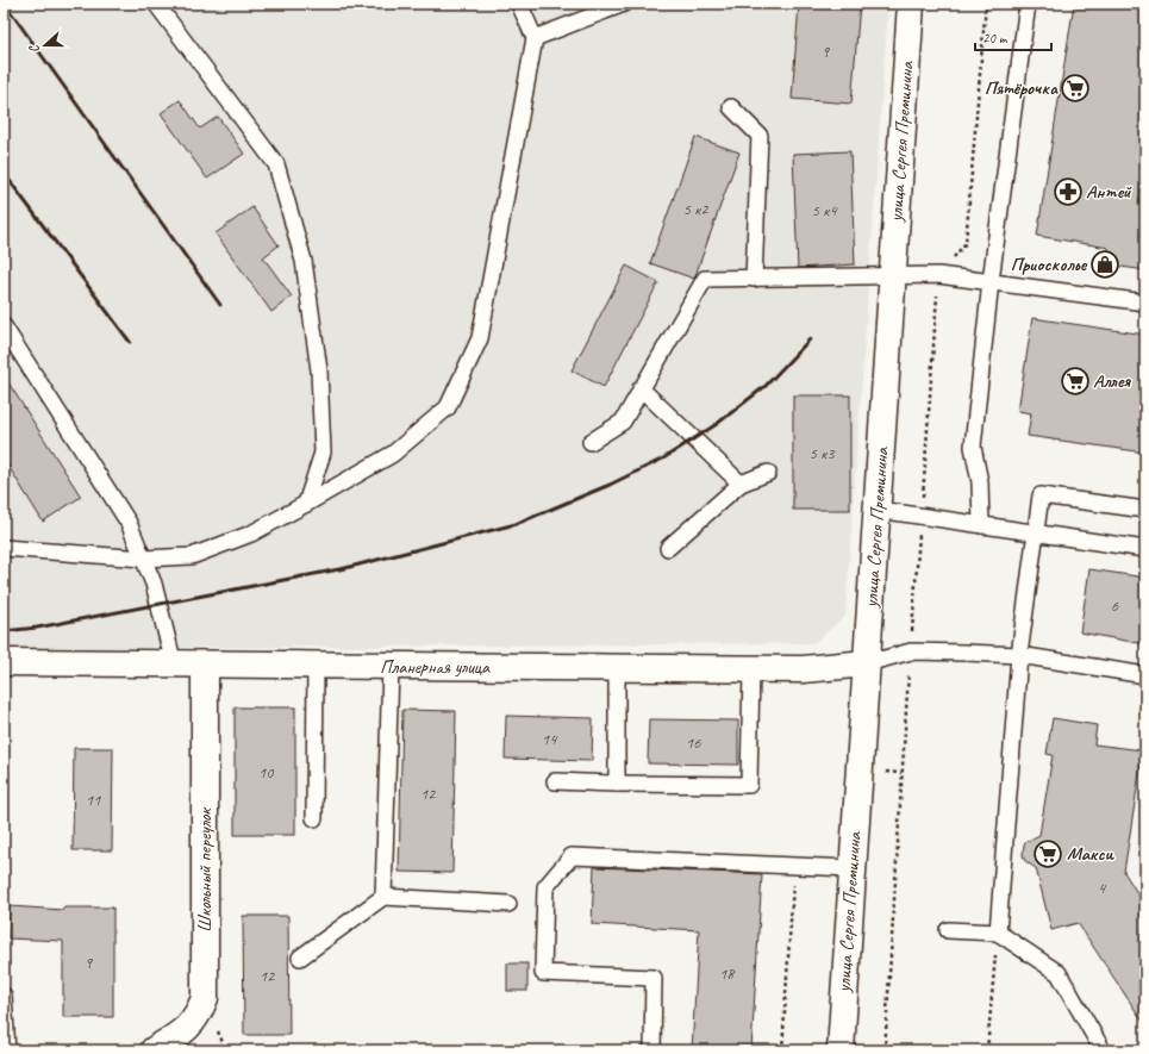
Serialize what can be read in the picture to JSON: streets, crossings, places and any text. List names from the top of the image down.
{
  "streets": {
    "street": ["улица Сергея Преминина", "Планерная улица", "Школьный переулок"]
  },
  "crossings": [
    ["улица Сергея Преминина", "Планерная улица"],
    ["Планерная улица", "Школьный переулок"]
  ],
  "places": {
    "supermarket": ["Пятёрочка", "Аллея", "Макси"],
    "pharmacy": ["Антей"],
    "shop": ["Приосколье"]
  },
  "house_numbers": [
    "9",
    "5 к2",
    "5 к4",
    "5 к3",
    "6",
    "14",
    "16",
    "10",
    "12",
    "11",
    "4",
    "9",
    "18",
    "12"
  ],
  "scale_bar": "20 m",
  "north": "left"
}
